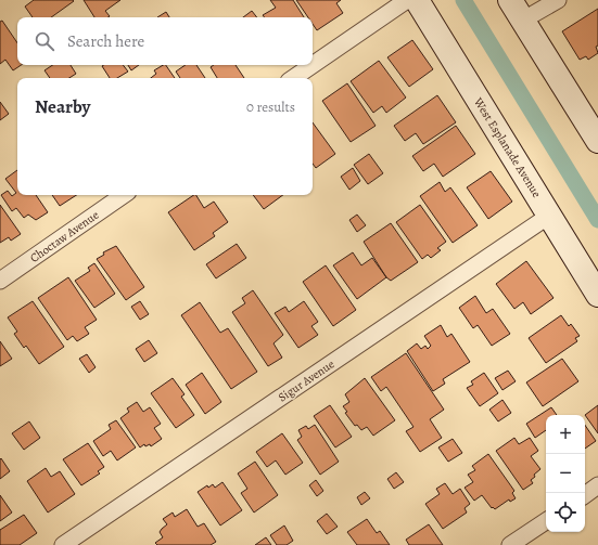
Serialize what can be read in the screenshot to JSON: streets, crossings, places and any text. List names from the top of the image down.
{
  "streets": {
    "main road": ["West Esplanade Avenue"],
    "street": ["Choctaw Avenue", "Sigur Avenue"]
  },
  "crossings": [
    ["West Esplanade Avenue", "Sigur Avenue"]
  ],
  "page": {
    "search": "Search here",
    "heading": ["Nearby", "0 results"],
    "map_buttons": ["+", "−"]
  }
}
